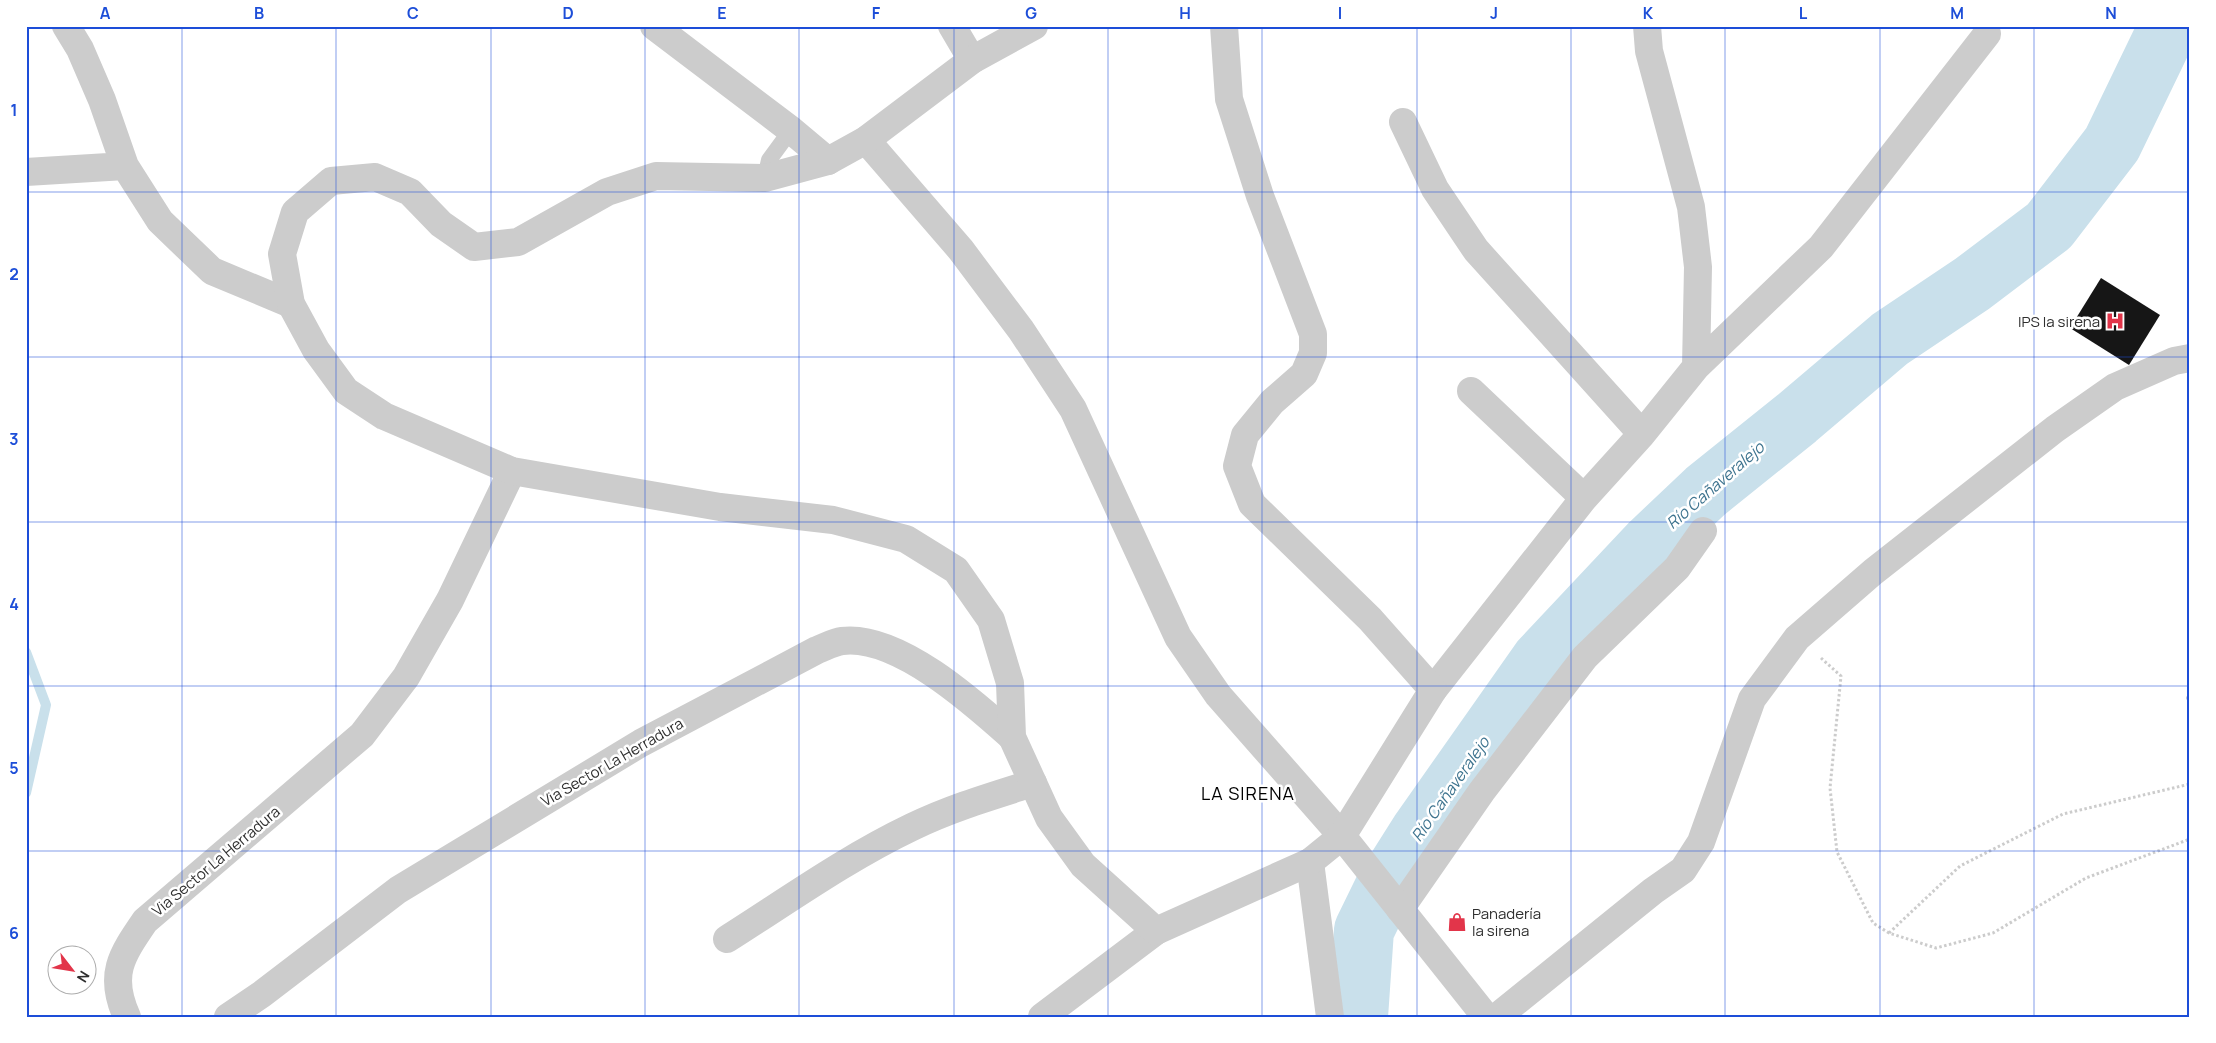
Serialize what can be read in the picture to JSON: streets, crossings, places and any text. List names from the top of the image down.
{
  "streets": {
    "street": ["Via Sector La Herradura"]
  },
  "districts": ["LA SIRENA"],
  "water": ["Río Cañaveralejo"],
  "places": {
    "hospital": ["IPS la sirena"],
    "shop": ["Panadería la sirena"]
  },
  "north": "bottom right",
  "grid": {
    "columns": [
      "A",
      "B",
      "C",
      "D",
      "E",
      "F",
      "G",
      "H",
      "I",
      "J",
      "K",
      "L",
      "M",
      "N"
    ],
    "rows": [
      "1",
      "2",
      "3",
      "4",
      "5",
      "6"
    ]
  }
}
